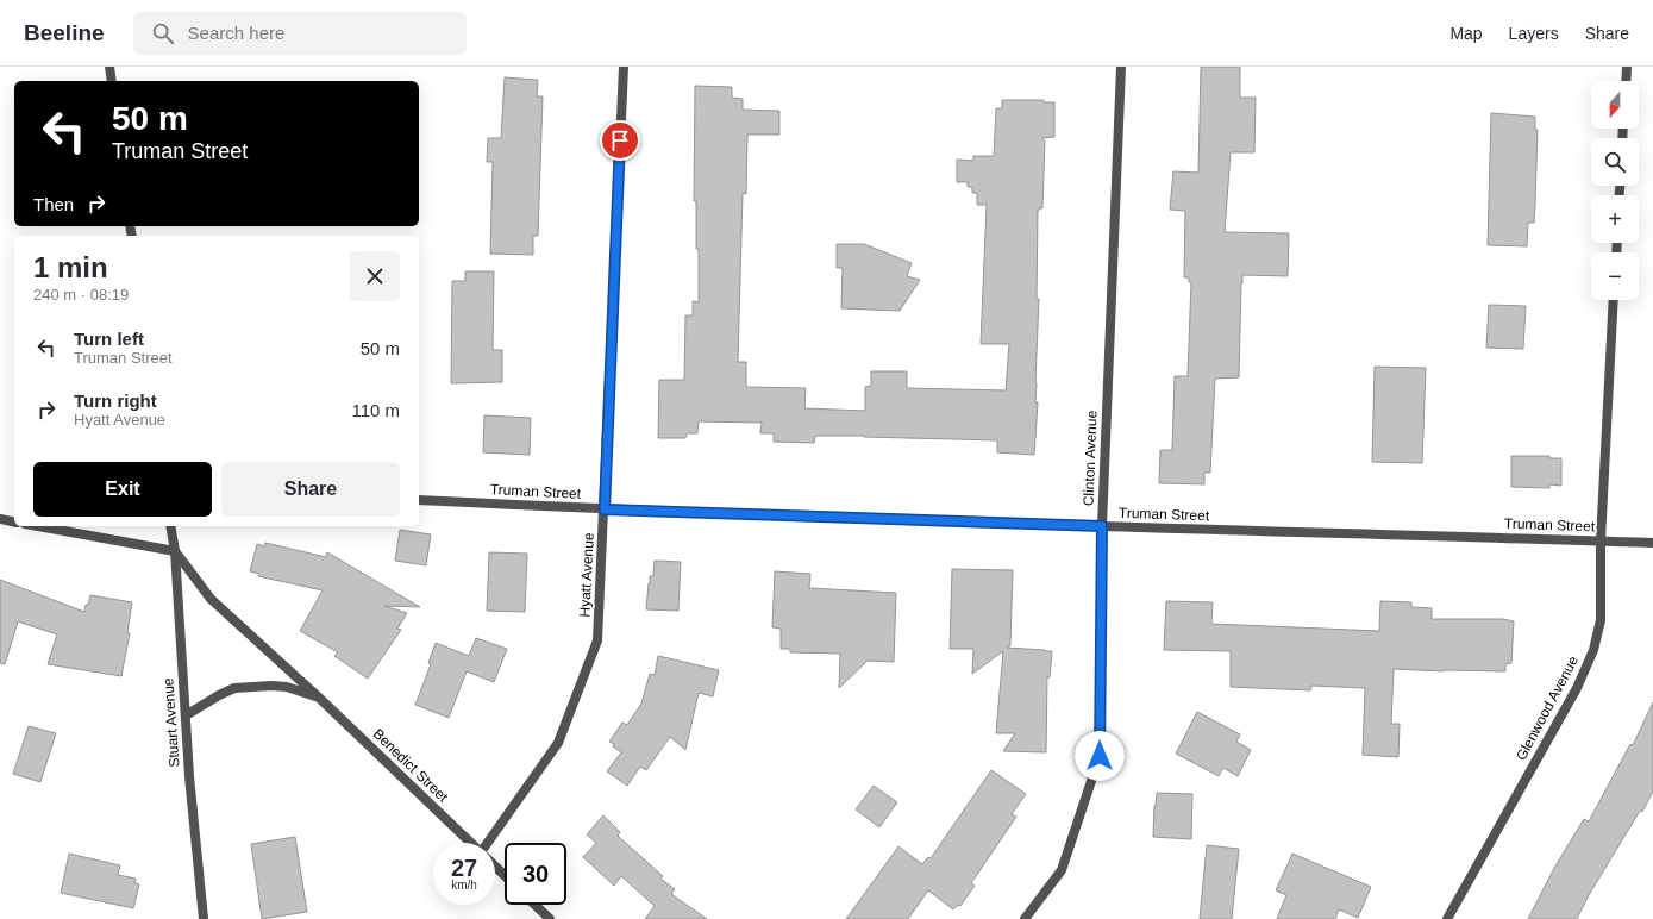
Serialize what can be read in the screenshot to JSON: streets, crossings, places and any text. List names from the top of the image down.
{
  "streets": {
    "street": [
      "Clinton Avenue",
      "Truman Street",
      "Hyatt Avenue",
      "Glenwood Avenue",
      "Stuart Avenue",
      "Benedict Street"
    ]
  },
  "crossings": [
    ["Clinton Avenue", "Truman Street"],
    ["Truman Street", "Hyatt Avenue"],
    ["Truman Street", "Glenwood Avenue"],
    ["Stuart Avenue", "Benedict Street"]
  ],
  "north": "bottom",
  "page": {
    "header": "Beeline",
    "search": "Search here",
    "nav": ["Map", "Layers", "Share"],
    "map_buttons": ["+", "−"],
    "turn": ["50 m", "Truman Street"],
    "then": "Then",
    "heading": ["1 min", "240 m · 08:19"],
    "list": [
      {
        "name": "Turn left",
        "note": "Truman Street",
        "value": "50 m"
      },
      {
        "name": "Turn right",
        "note": "Hyatt Avenue",
        "value": "110 m"
      }
    ],
    "buttons": ["Exit", "Share"],
    "speed": "27 km/h",
    "limit": "30"
  }
}
